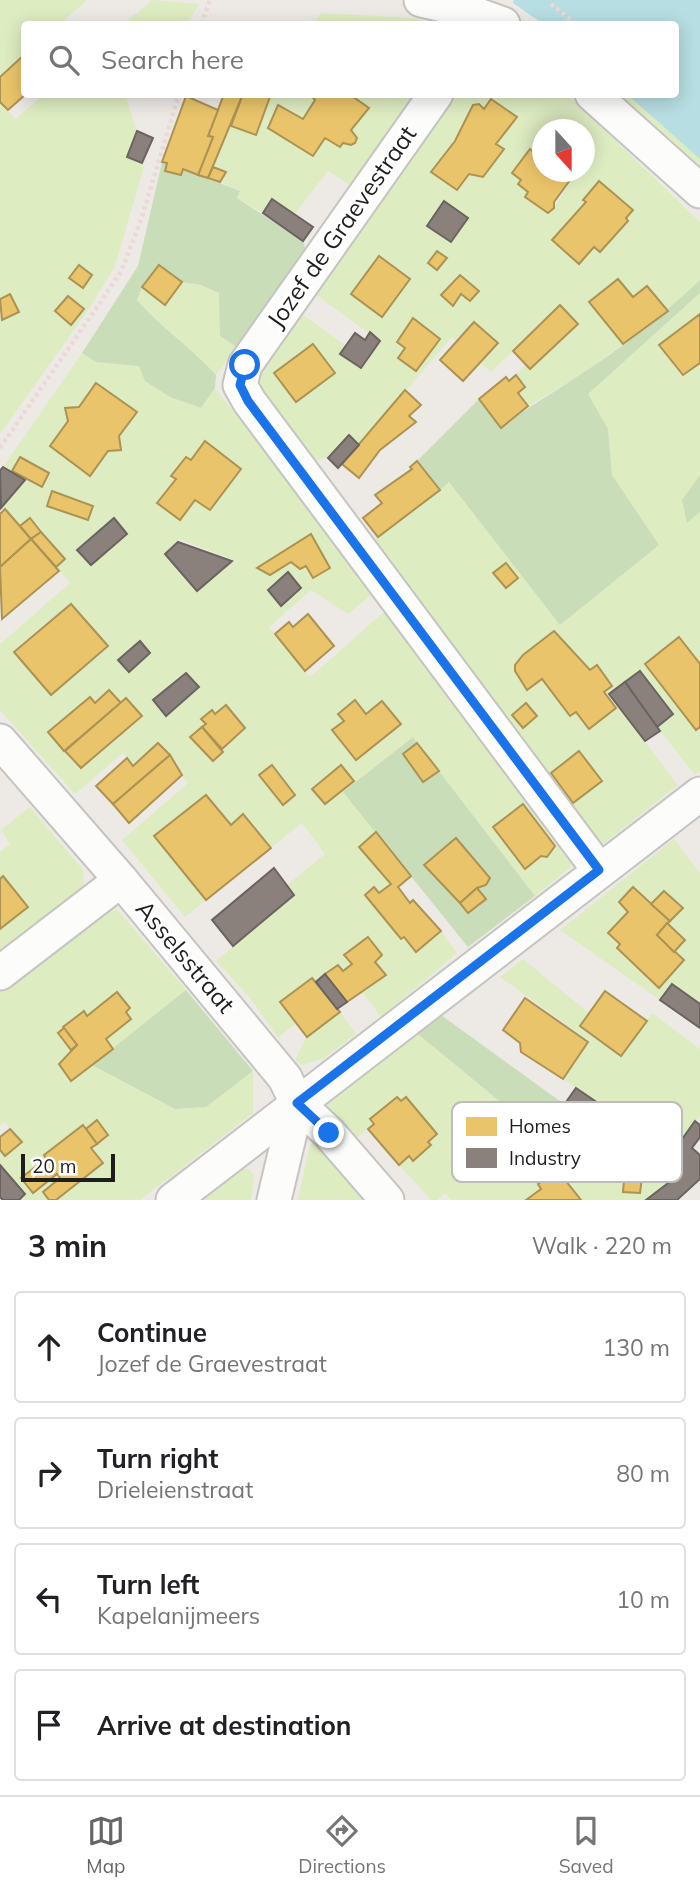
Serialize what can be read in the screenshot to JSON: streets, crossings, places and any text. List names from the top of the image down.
{
  "streets": {
    "street": ["Jozef de Graevestraat", "Asselsstraat"]
  },
  "legend": ["Homes", "Industry"],
  "scale_bar": "20 m",
  "north": "bottom",
  "page": {
    "search": "Search here",
    "scale": "20 m",
    "heading": ["3 min", "Walk · 220 m"],
    "list": [
      ["Continue", "Jozef de Graevestraat", "130 m"],
      ["Turn right", "Drieleienstraat", "80 m"],
      ["Turn left", "Kapelanijmeers", "10 m"],
      "Arrive at destination"
    ],
    "nav": ["Map", "Directions", "Saved"]
  }
}
